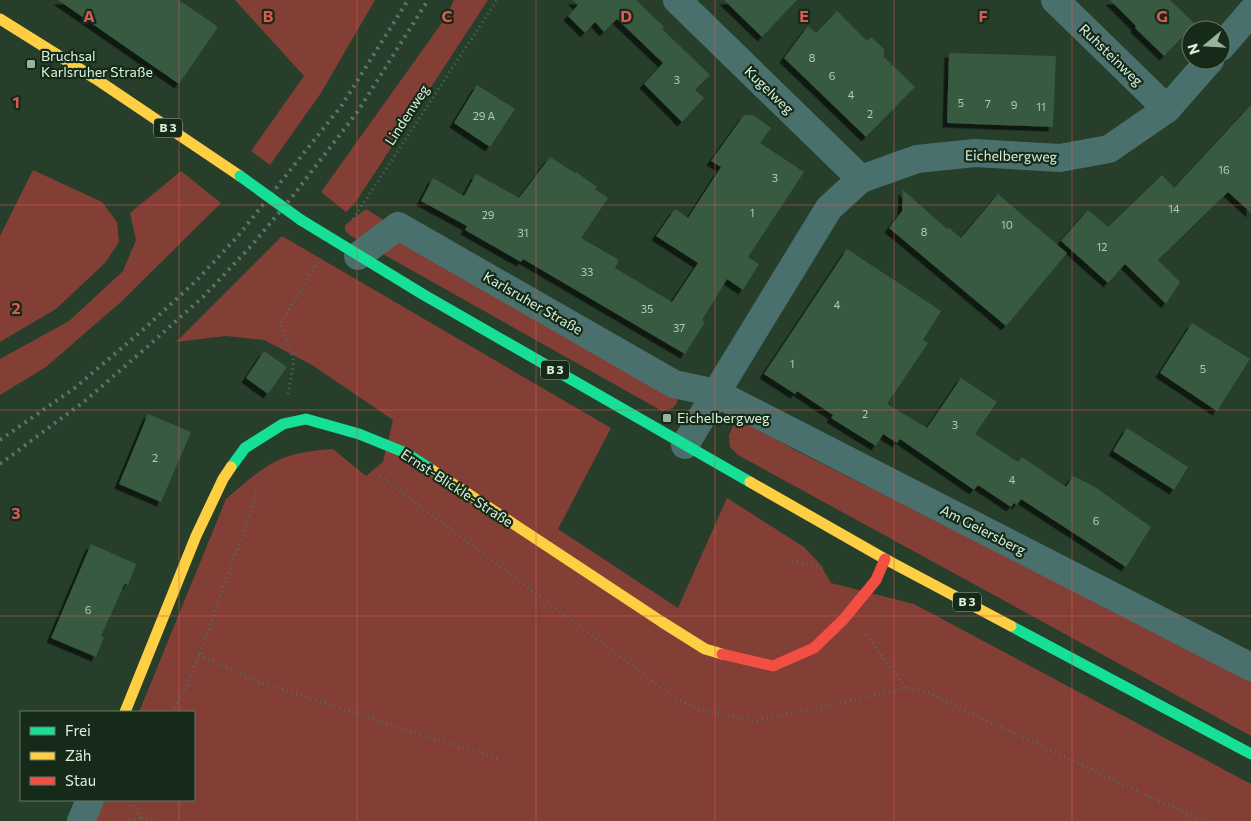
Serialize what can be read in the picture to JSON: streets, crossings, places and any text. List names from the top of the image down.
{
  "streets": {
    "main road": ["B 3", "Ernst-Blickle-Straße"],
    "street": [
      "Ruhsteinweg",
      "Kugelweg",
      "Eichelbergweg",
      "Karlsruher Straße",
      "Am Geiersberg"
    ],
    "path": ["Lindenweg"]
  },
  "crossings": [
    ["Ruhsteinweg", "Eichelbergweg"],
    ["Kugelweg", "Eichelbergweg"],
    ["Lindenweg", "B 3"],
    ["Lindenweg", "Karlsruher Straße"],
    ["Lindenweg", "Ernst-Blickle-Straße"],
    ["B 3", "Eichelbergweg"],
    ["B 3", "Karlsruher Straße"],
    ["B 3", "Ernst-Blickle-Straße"],
    ["Eichelbergweg", "Karlsruher Straße"],
    ["Eichelbergweg", "Am Geiersberg"],
    ["Karlsruher Straße", "Am Geiersberg"]
  ],
  "places": {
    "transit": ["Bruchsal Karlsruher Straße", "Eichelbergweg"]
  },
  "house_numbers": [
    "8",
    "6",
    "3",
    "4",
    "5",
    "7",
    "9",
    "11",
    "2",
    "29 A",
    "16",
    "3",
    "14",
    "1",
    "29",
    "10",
    "8",
    "31",
    "12",
    "33",
    "4",
    "35",
    "37",
    "1",
    "5",
    "2",
    "3",
    "2",
    "4",
    "6",
    "6"
  ],
  "legend": ["Frei", "Zäh", "Stau"],
  "north": "left",
  "grid": {
    "columns": [
      "A",
      "B",
      "C",
      "D",
      "E",
      "F",
      "G"
    ],
    "rows": ["1", "2", "3"]
  }
}
